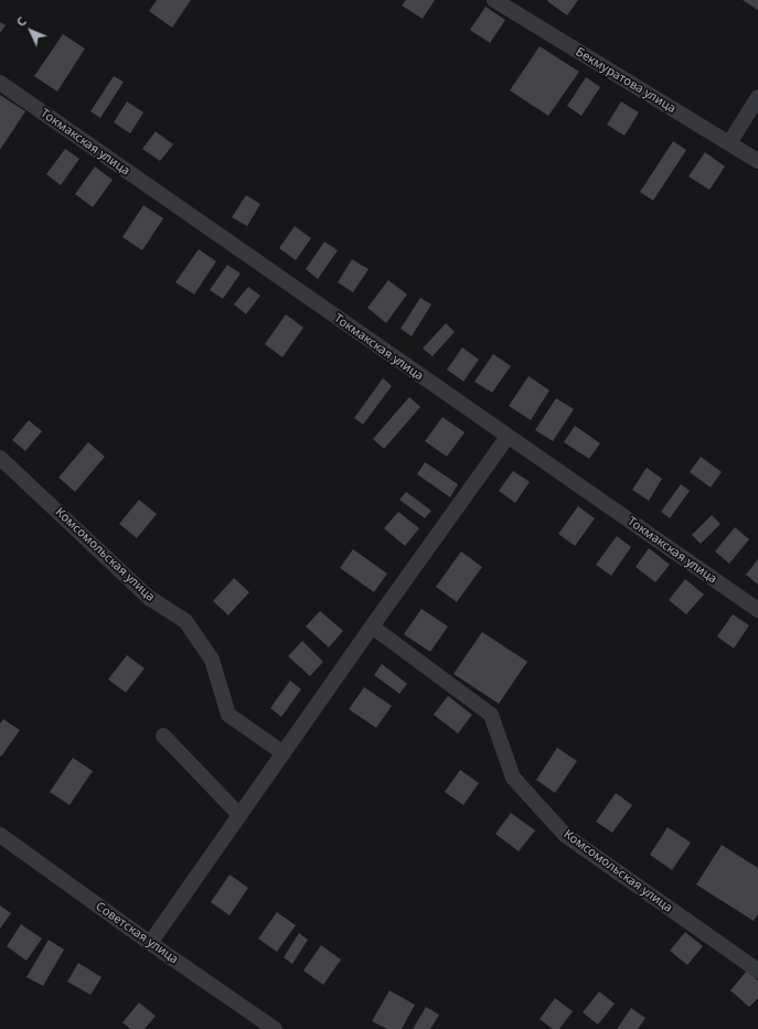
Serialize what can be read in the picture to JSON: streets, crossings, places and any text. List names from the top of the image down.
{
  "streets": {
    "street": [
      "Бекмуратова улица",
      "Токмакская улица",
      "Комсомольская улица",
      "Советская улица"
    ]
  },
  "north": "top left"
}
